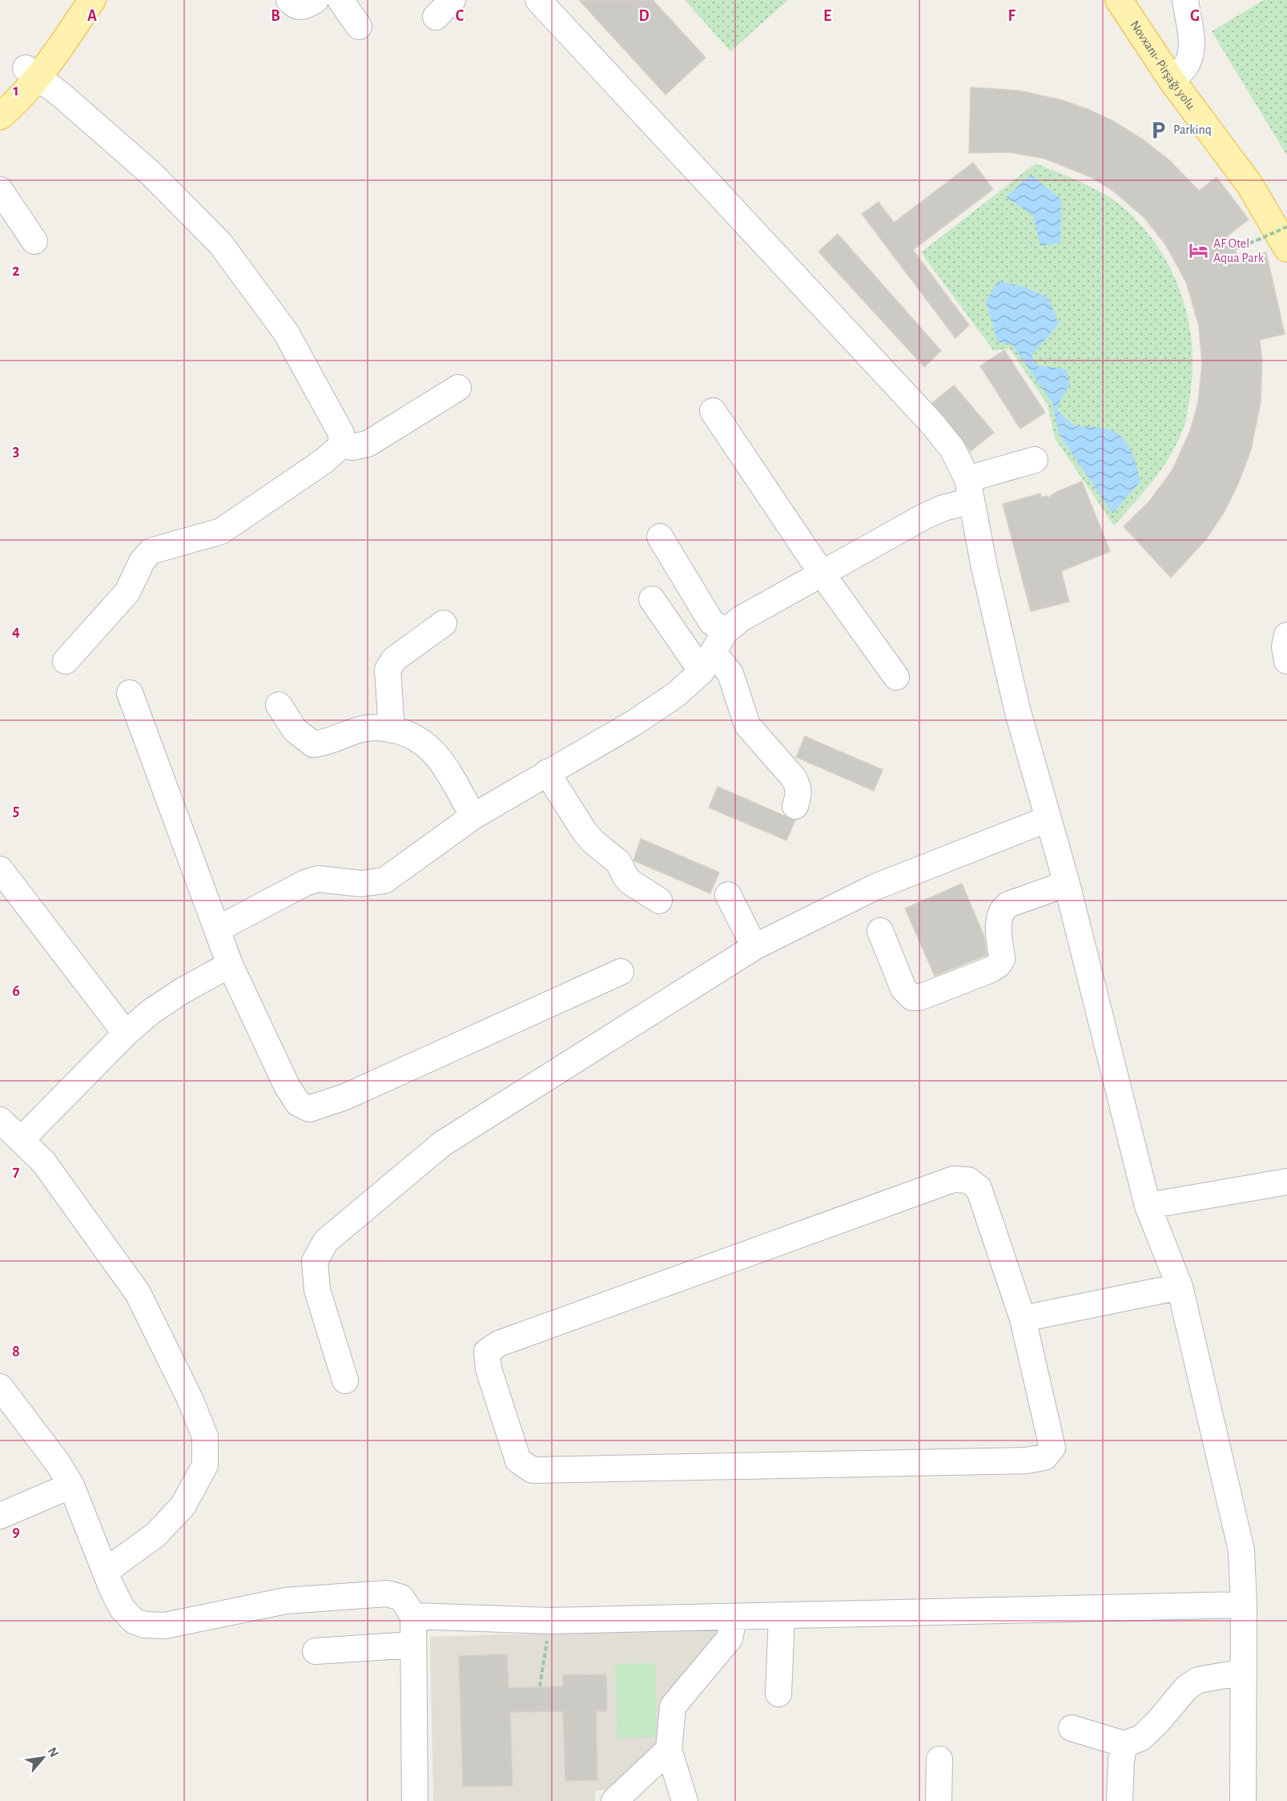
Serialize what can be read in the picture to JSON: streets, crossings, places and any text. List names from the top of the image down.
{
  "streets": {
    "main road": ["Novxanı- Pirşağı yolu"]
  },
  "places": {
    "parking": ["Parkinq"],
    "hotel": ["AF Otel Aqua Park"]
  },
  "north": "top right",
  "grid": {
    "columns": [
      "A",
      "B",
      "C",
      "D",
      "E",
      "F",
      "G"
    ],
    "rows": [
      "1",
      "2",
      "3",
      "4",
      "5",
      "6",
      "7",
      "8",
      "9"
    ]
  }
}
